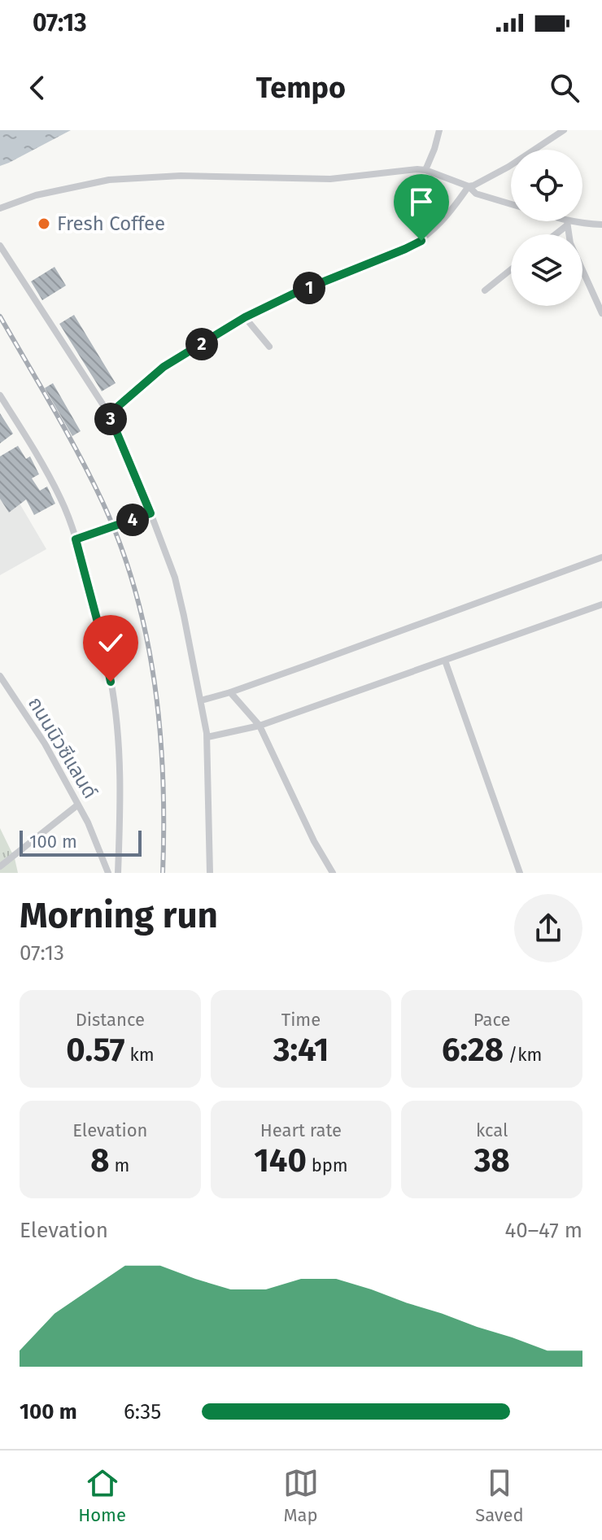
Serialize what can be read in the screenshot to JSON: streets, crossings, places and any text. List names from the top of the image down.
{
  "streets": {
    "street": ["ถนนนิวซีแลนด์"]
  },
  "places": ["Fresh Coffee"],
  "scale_bar": "100 m",
  "page": {
    "status": "07:13",
    "header": "Tempo",
    "pins": [
      "1",
      "2",
      "3",
      "4"
    ],
    "scale": "100 m",
    "heading": ["Morning run", "07:13"],
    "stats": [
      ["Distance", "0.57 km"],
      ["Time", "3:41"],
      ["Pace", "6:28 /km"],
      ["Elevation", "8 m"],
      ["Heart rate", "140 bpm"],
      ["kcal", "38"]
    ],
    "chart": ["Elevation", "40–47 m"],
    "list": [
      {
        "name": "100 m",
        "note": "6:35"
      }
    ],
    "tabs": ["Home", "Map", "Saved"]
  }
}
